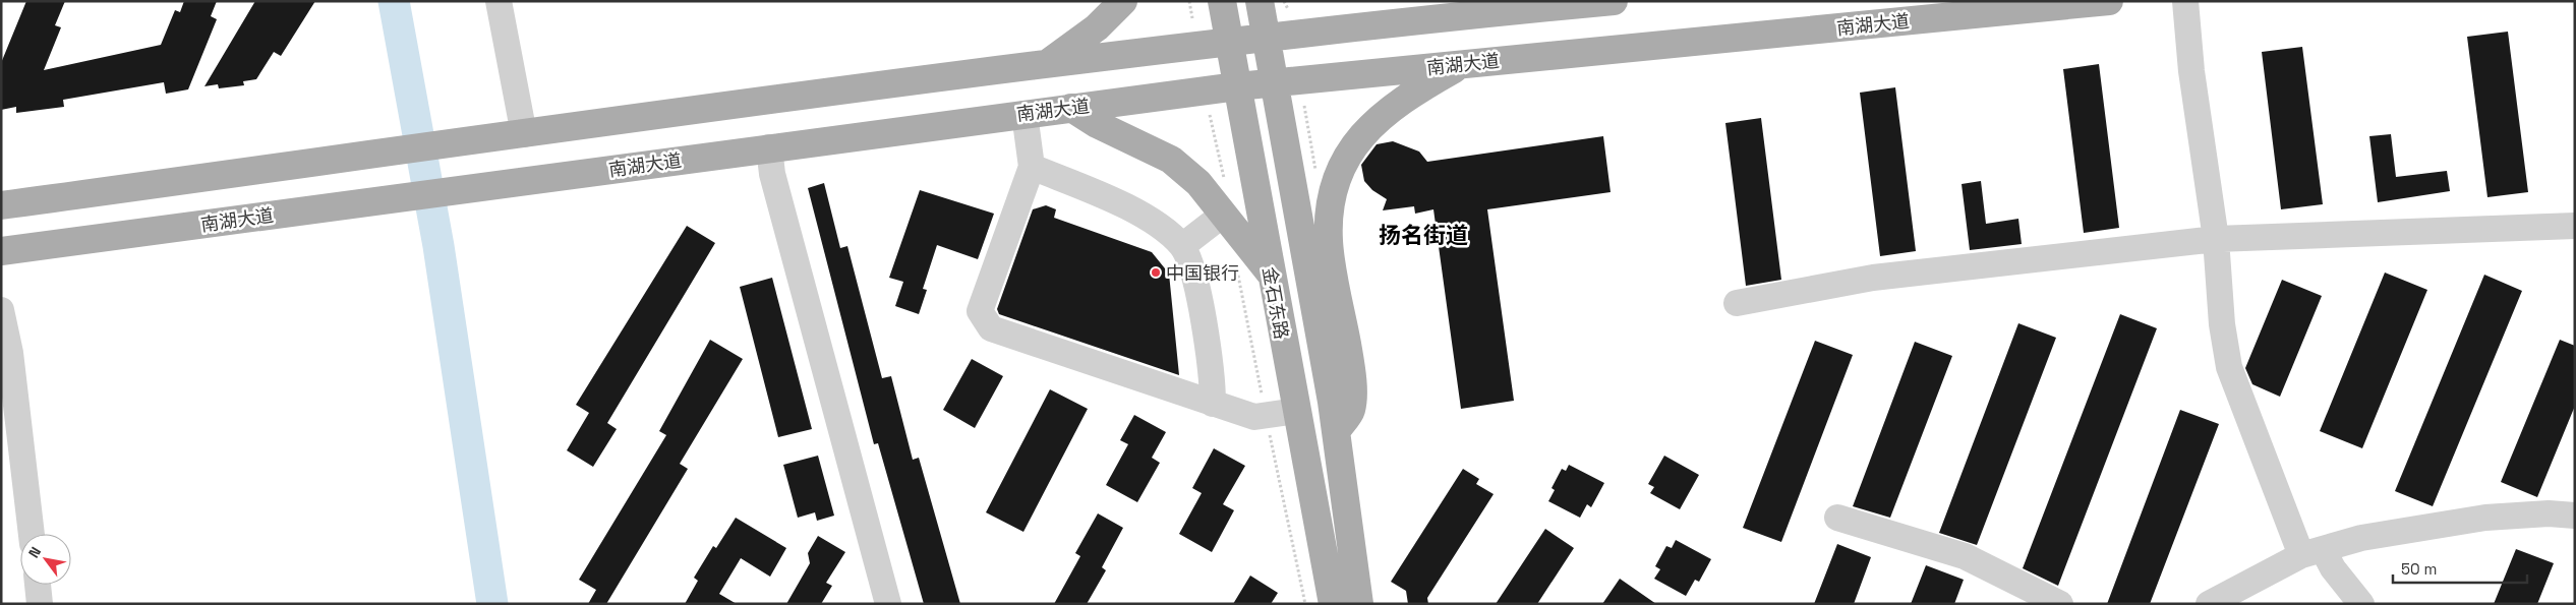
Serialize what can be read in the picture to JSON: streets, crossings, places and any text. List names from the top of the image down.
{
  "streets": {
    "main road": ["南湖大道", "金石东路"]
  },
  "crossings": [
    ["南湖大道", "金石东路"]
  ],
  "districts": ["扬名街道"],
  "places": ["中国银行"],
  "scale_bar": "50 m",
  "north": "top left"
}
